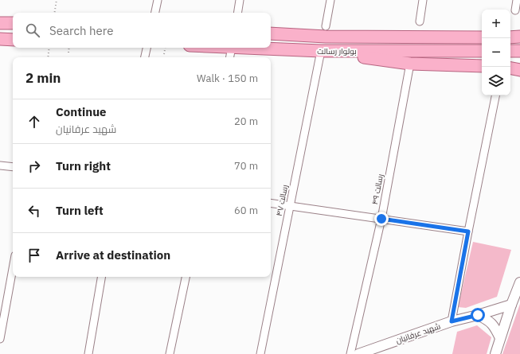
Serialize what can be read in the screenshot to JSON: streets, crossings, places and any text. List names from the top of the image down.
{
  "streets": {
    "main road": ["بولوار رسالت"],
    "street": ["رسالت ۴۹", "رسالت ۴۷", "شهید عرفانیان"]
  },
  "crossings": [
    ["بولوار رسالت", "رسالت ۴۷"]
  ],
  "page": {
    "map_buttons": ["+", "−"],
    "search": "Search here",
    "heading": ["2 min", "Walk · 150 m"],
    "list": [
      ["Continue", "شهید عرفانیان", "20 m"],
      ["Turn right", "70 m"],
      ["Turn left", "60 m"],
      "Arrive at destination"
    ]
  }
}
